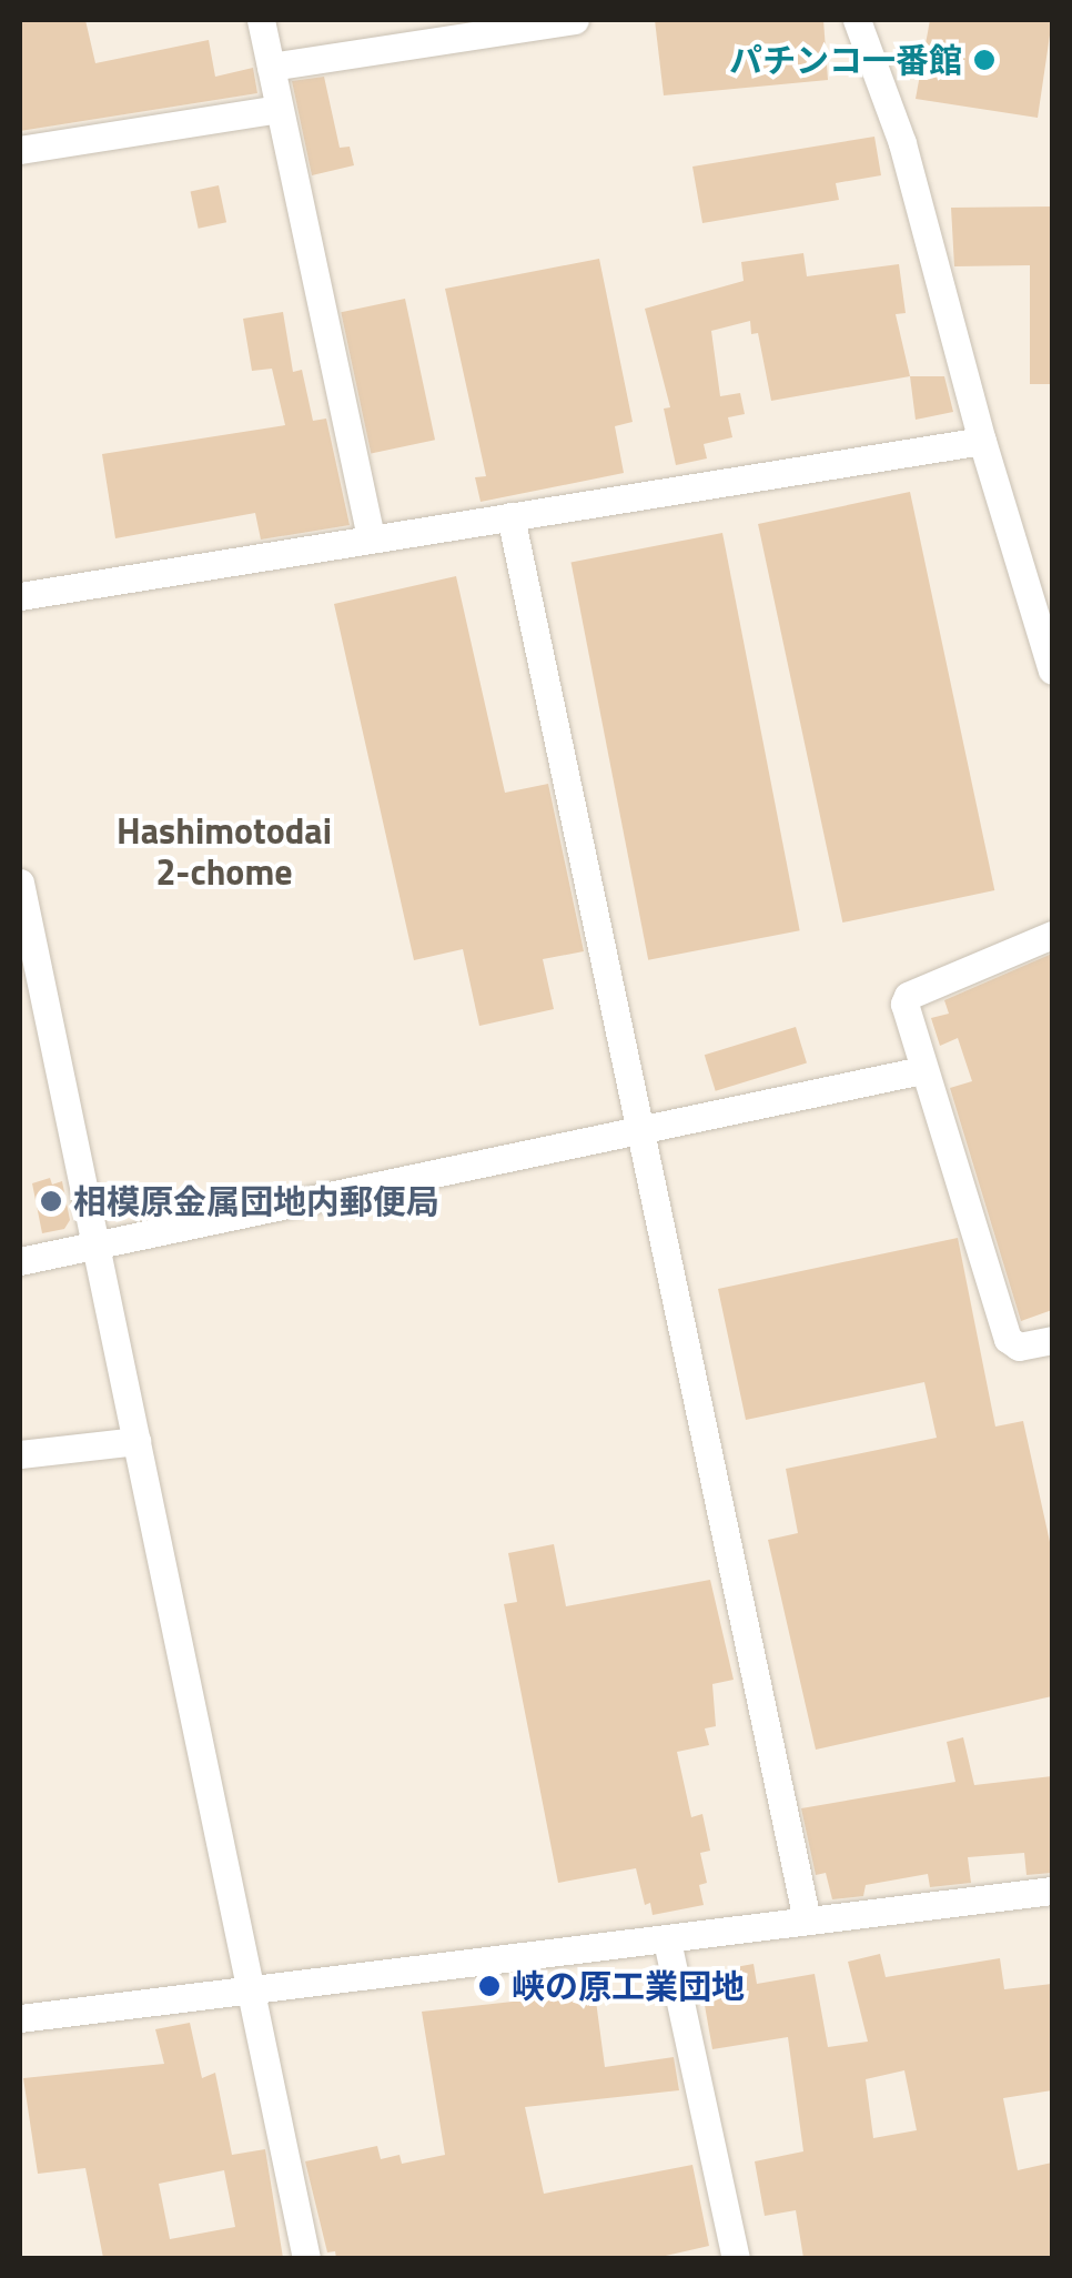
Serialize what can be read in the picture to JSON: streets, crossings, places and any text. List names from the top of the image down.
{
  "districts": ["Hashimotodai 2-chome"],
  "places": ["パチンコ一番館", "相模原金属団地内郵便局", "峡の原工業団地"]
}
